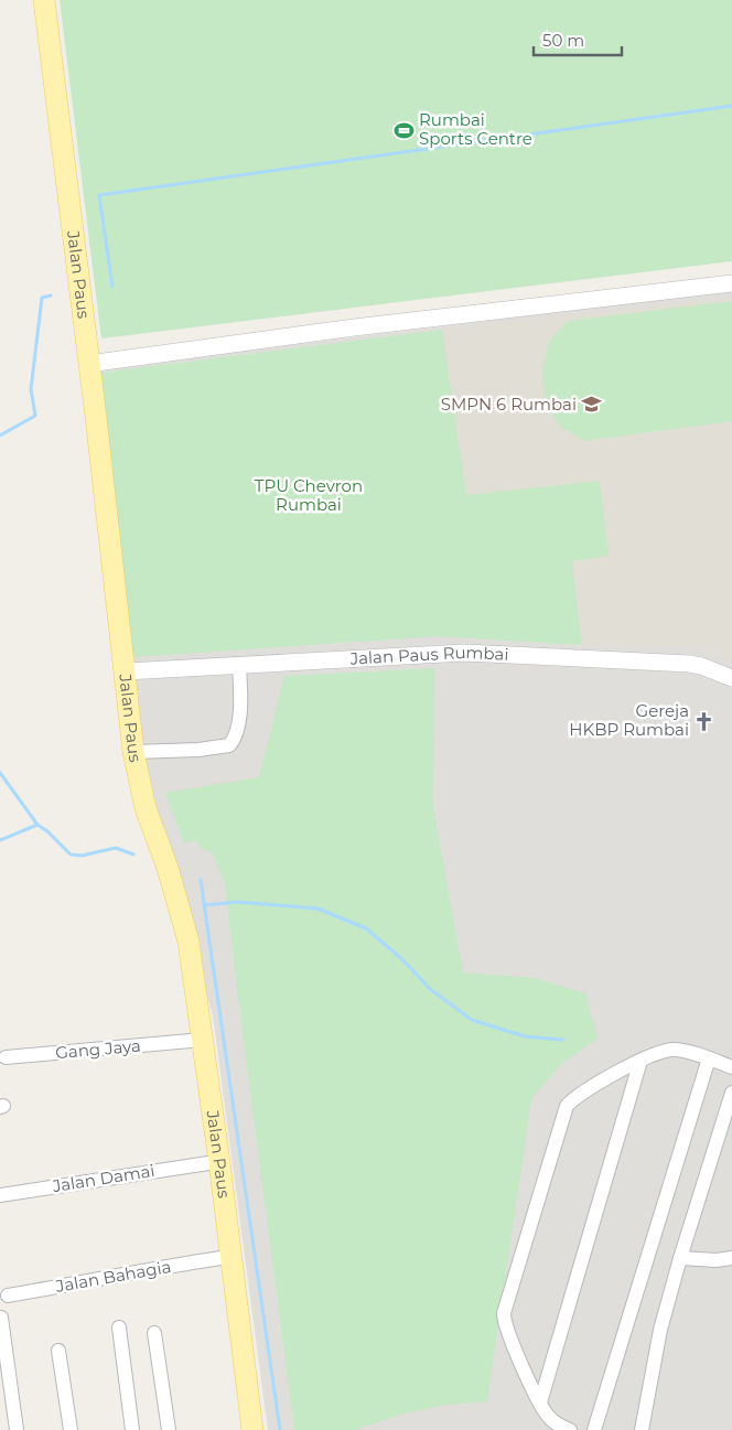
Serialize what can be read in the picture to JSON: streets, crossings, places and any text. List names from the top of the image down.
{
  "streets": {
    "main road": ["Jalan Paus"],
    "street": [
      "Jalan Paus Rumbai",
      "Gang Jaya",
      "Jalan Damai",
      "Jalan Bahagia"
    ]
  },
  "crossings": [
    ["Jalan Paus", "Jalan Paus Rumbai"],
    ["Jalan Paus", "Gang Jaya"],
    ["Jalan Paus", "Jalan Damai"],
    ["Jalan Paus", "Jalan Bahagia"]
  ],
  "parks": ["TPU Chevron Rumbai"],
  "places": {
    "sports": ["Rumbai Sports Centre"],
    "school or university": ["SMPN 6 Rumbai"],
    "church": ["Gereja HKBP Rumbai"]
  },
  "scale_bar": "50 m"
}
